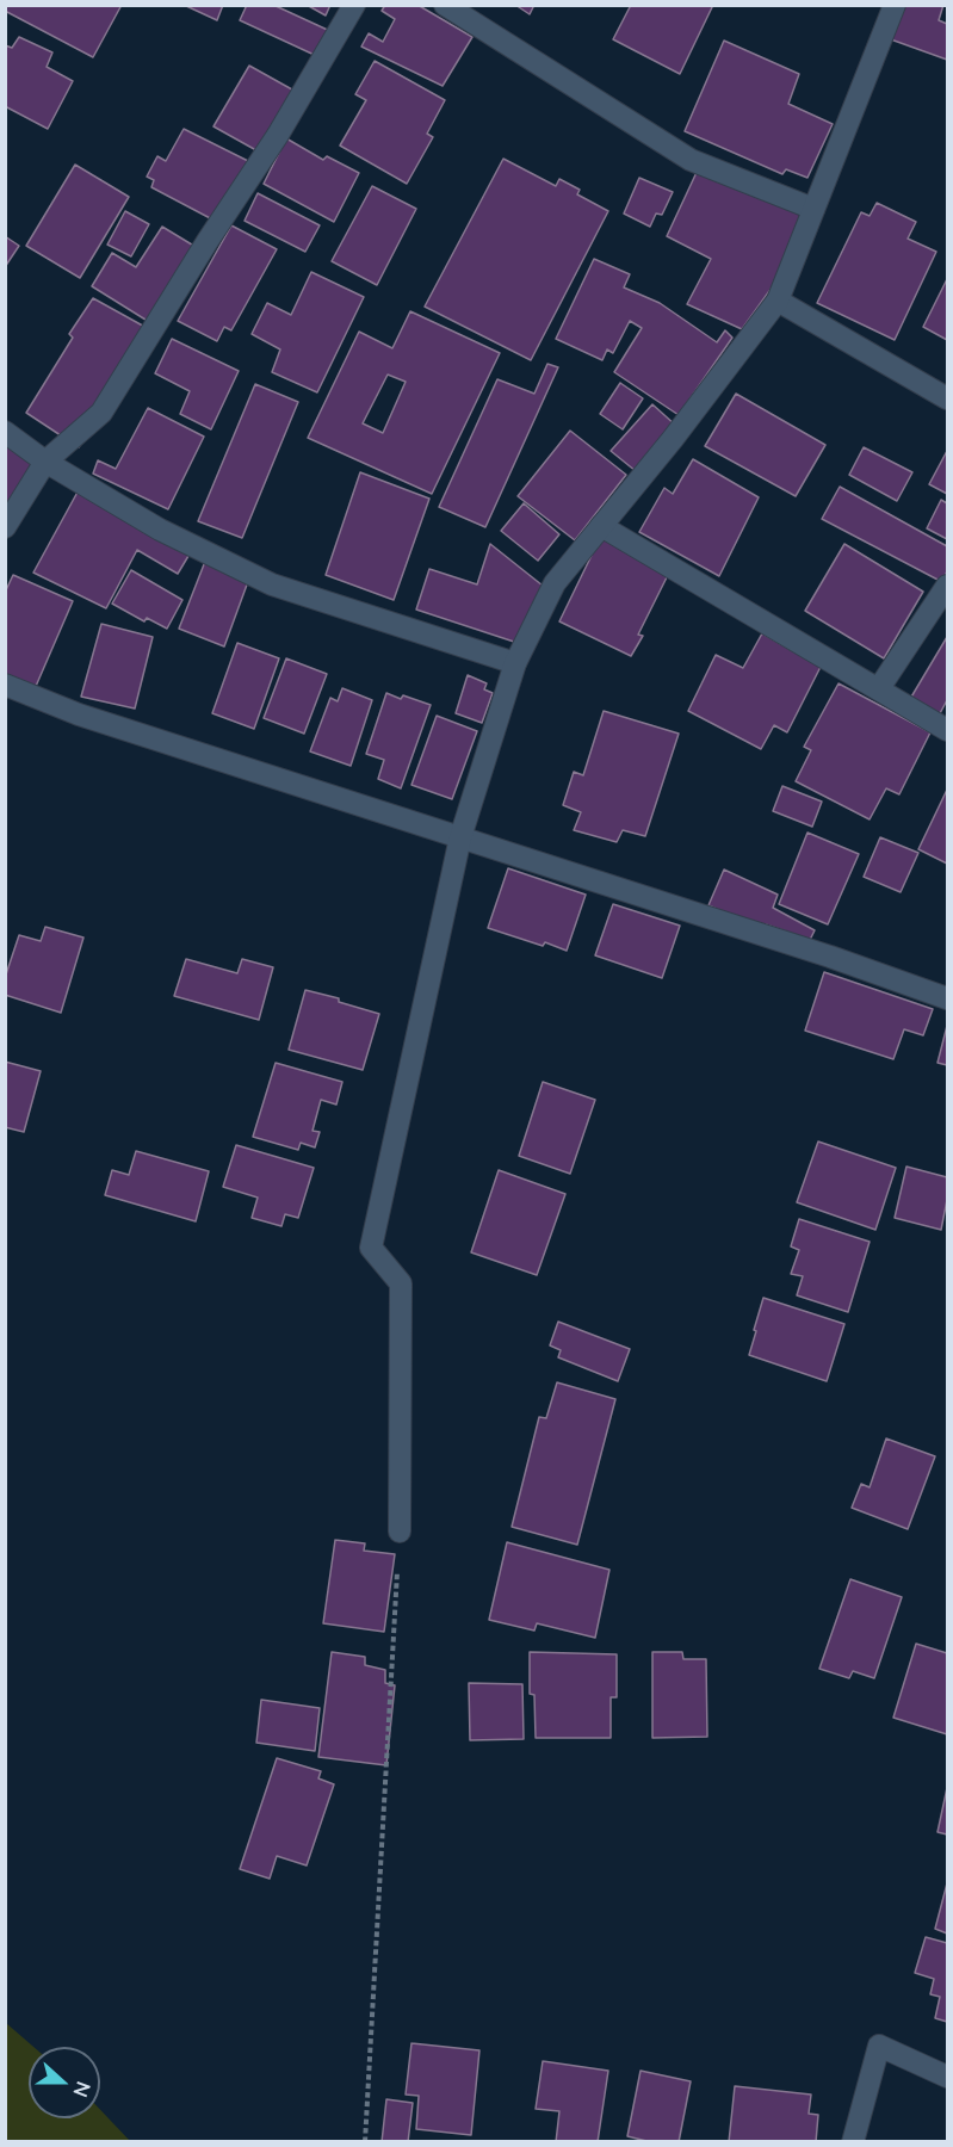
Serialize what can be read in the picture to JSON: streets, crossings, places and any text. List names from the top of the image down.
{
  "north": "right"
}
